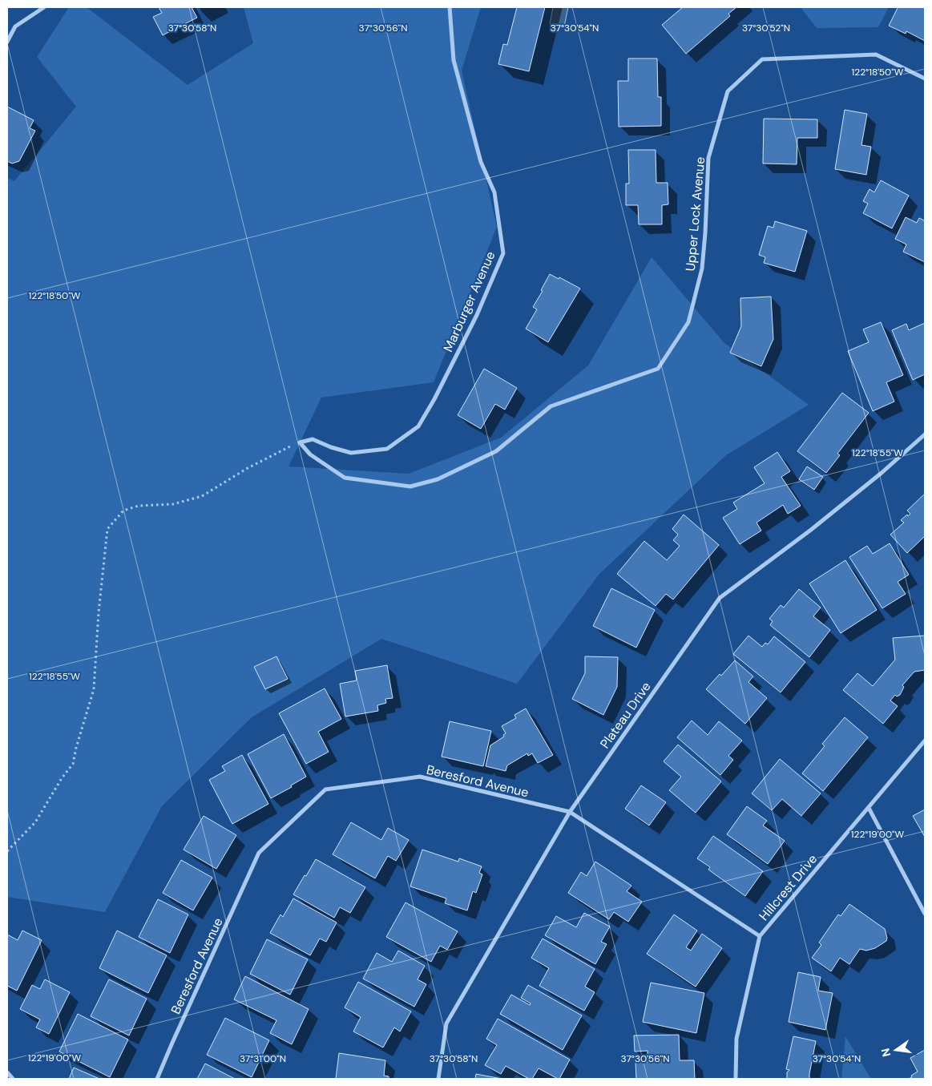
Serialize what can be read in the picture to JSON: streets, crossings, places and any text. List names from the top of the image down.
{
  "streets": {
    "street": [
      "Upper Lock Avenue",
      "Marburger Avenue",
      "Plateau Drive",
      "Beresford Avenue",
      "Hillcrest Drive"
    ]
  },
  "crossings": [
    ["Upper Lock Avenue", "Marburger Avenue"],
    ["Plateau Drive", "Beresford Avenue"],
    ["Beresford Avenue", "Hillcrest Drive"]
  ],
  "north": "left",
  "coordinates": [
    "37°30'58\"N",
    "37°30'56\"N",
    "37°30'54\"N",
    "37°30'52\"N",
    "122°18'50\"W",
    "122°18'55\"W",
    "122°19'00\"W",
    "37°31'00\"N"
  ]
}
